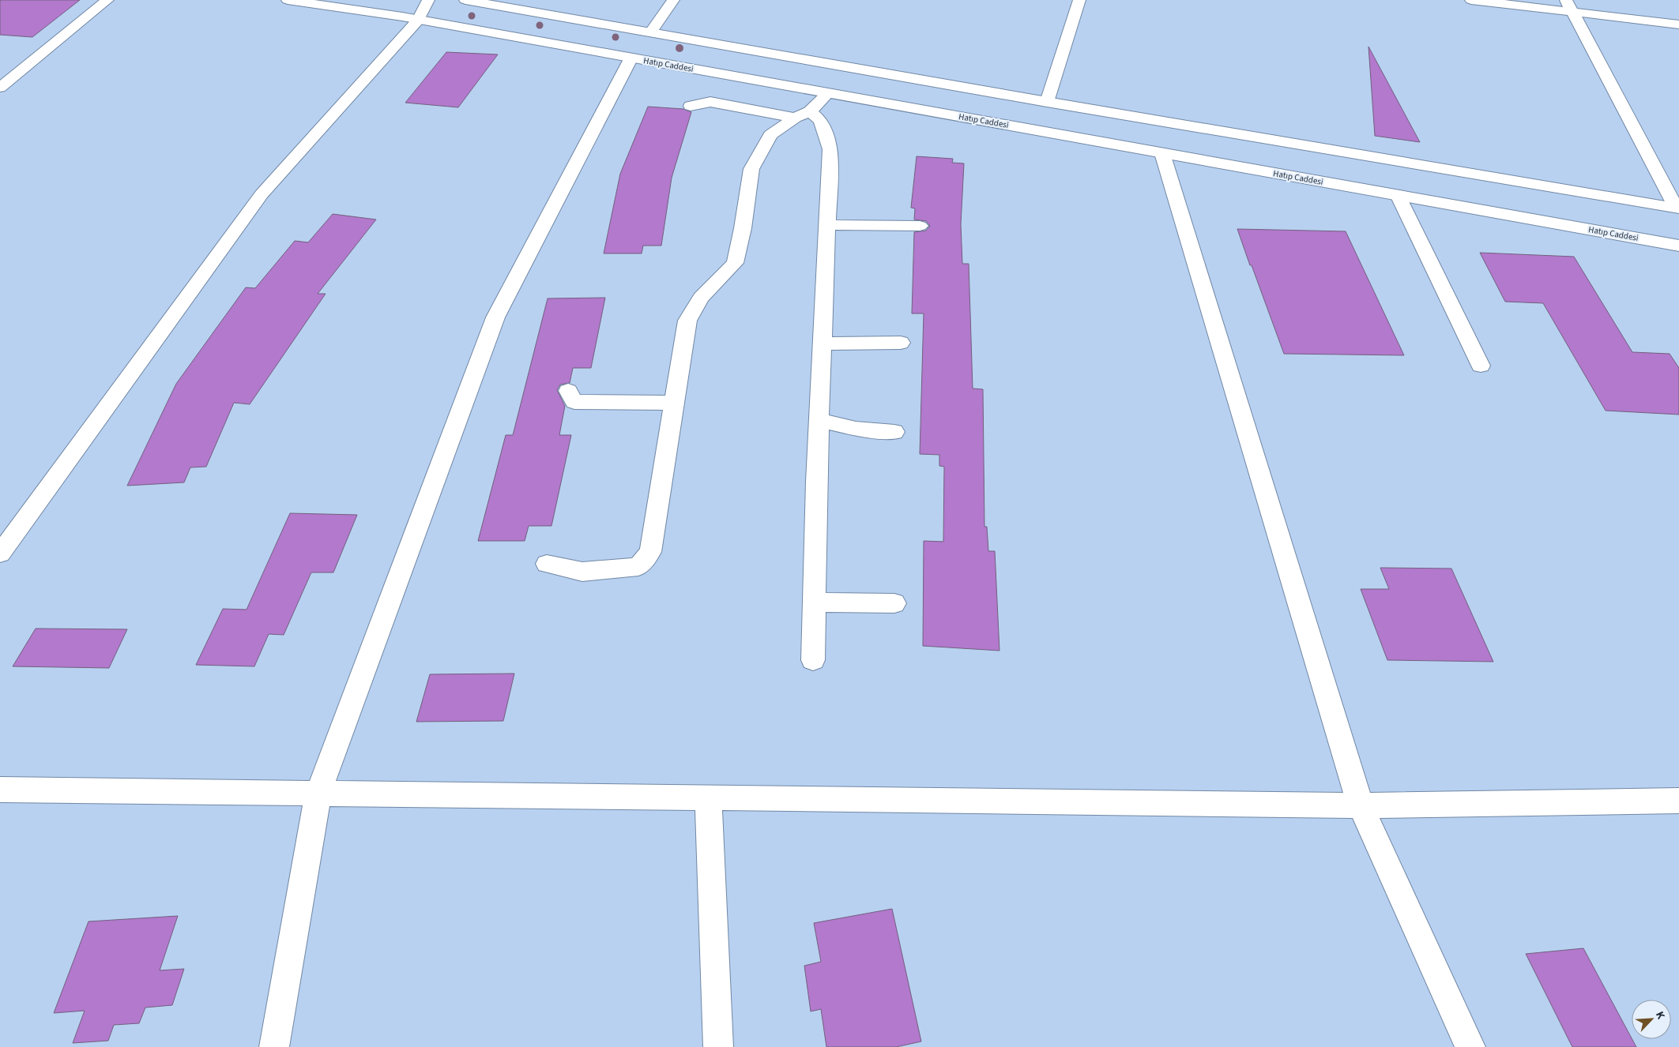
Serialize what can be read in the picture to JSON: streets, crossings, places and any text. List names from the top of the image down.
{
  "streets": {
    "street": ["Hatıp Caddesi"]
  },
  "north": "top right"
}
